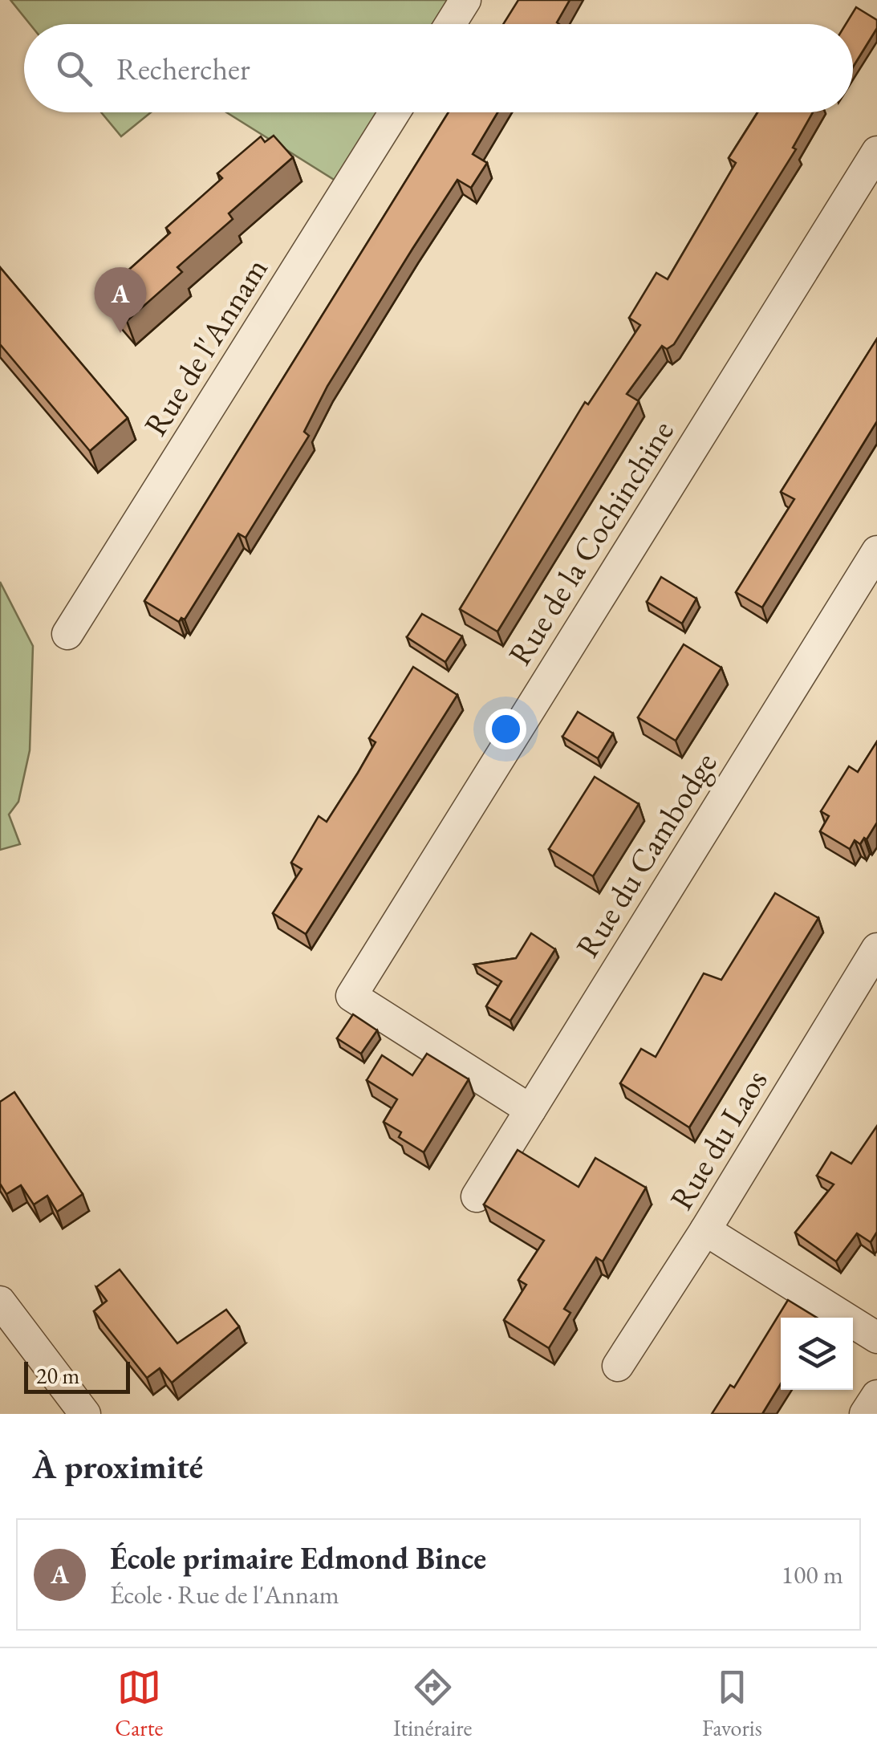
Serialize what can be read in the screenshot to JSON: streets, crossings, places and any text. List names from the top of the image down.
{
  "streets": {
    "street": [
      "Rue de l'Annam",
      "Rue de la Cochinchine",
      "Rue du Cambodge",
      "Rue du Laos"
    ]
  },
  "crossings": [
    ["Rue de la Cochinchine", "Rue du Cambodge"]
  ],
  "scale_bar": "20 m",
  "page": {
    "search": "Rechercher",
    "pins": "A",
    "scale": "20 m",
    "heading": "À proximité",
    "list": [
      {
        "mark": "A",
        "name": "École primaire Edmond Bince",
        "note": "École · Rue de l'Annam",
        "value": "100 m"
      }
    ],
    "nav": ["Carte", "Itinéraire", "Favoris"]
  }
}
